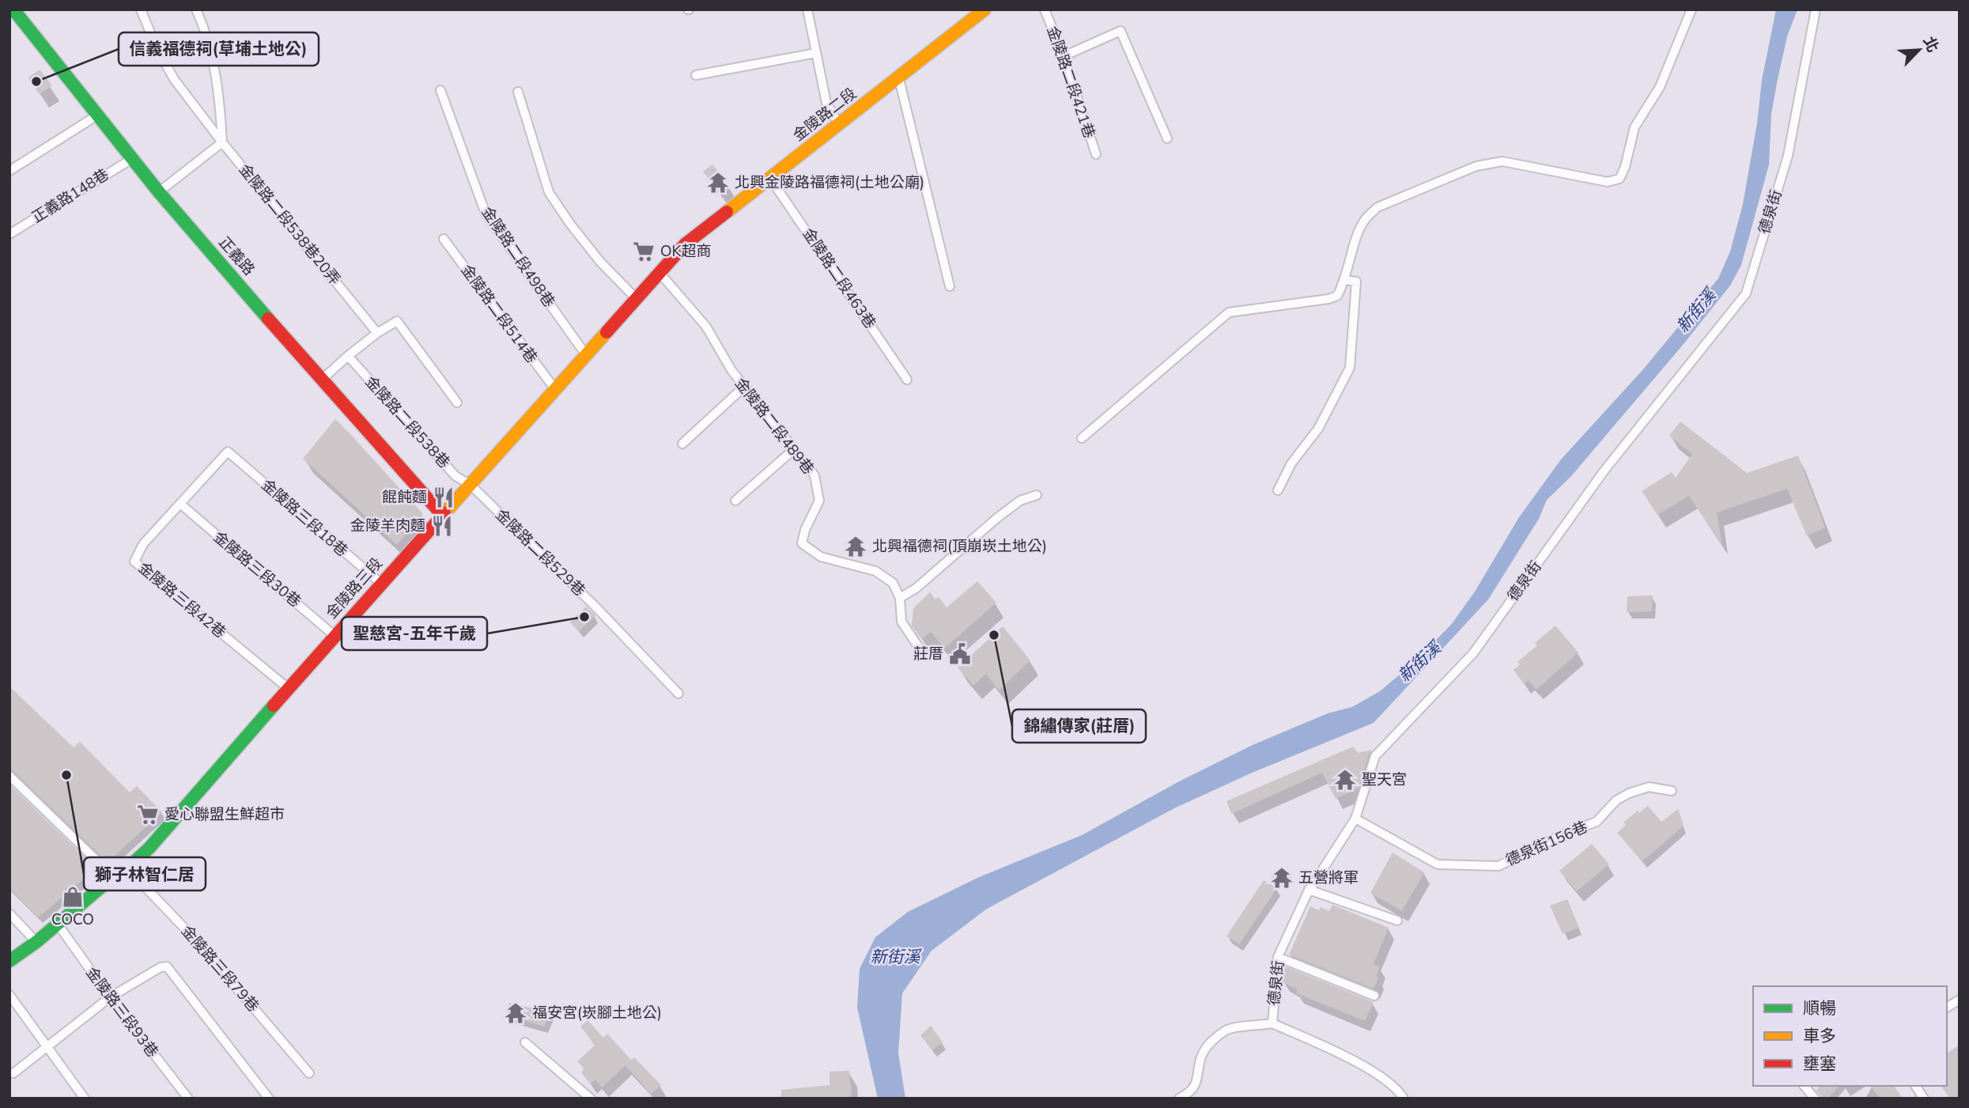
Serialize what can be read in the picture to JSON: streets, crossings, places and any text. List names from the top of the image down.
{
  "streets": {
    "main road": ["金陵路二段", "正義路", "金陵路三段"],
    "lane": [
      "金陵路二段421巷",
      "正義路148巷",
      "德泉街",
      "金陵路二段538巷20弄",
      "金陵路二段498巷",
      "金陵路二段463巷",
      "金陵路二段514巷",
      "金陵路二段538巷",
      "金陵路二段489巷",
      "金陵路三段18巷",
      "金陵路二段529巷",
      "金陵路三段30巷",
      "金陵路三段42巷",
      "德泉街156巷",
      "金陵路三段79巷",
      "金陵路三段93巷"
    ]
  },
  "crossings": [
    ["金陵路二段", "金陵路二段463巷"],
    ["金陵路二段", "金陵路三段"],
    ["正義路148巷", "正義路"],
    ["德泉街", "德泉街156巷"],
    ["正義路", "金陵路三段"],
    ["金陵路二段498巷", "金陵路三段"],
    ["金陵路二段514巷", "金陵路三段"],
    ["金陵路二段538巷", "金陵路二段529巷"],
    ["金陵路二段538巷", "金陵路三段"],
    ["金陵路二段489巷", "金陵路三段"],
    ["金陵路三段18巷", "金陵路三段"],
    ["金陵路三段18巷", "金陵路三段42巷"],
    ["金陵路二段529巷", "金陵路三段"],
    ["金陵路三段30巷", "金陵路三段"],
    ["金陵路三段30巷", "金陵路三段42巷"],
    ["金陵路三段", "金陵路三段42巷"],
    ["金陵路三段", "金陵路三段79巷"],
    ["金陵路三段", "金陵路三段93巷"]
  ],
  "water": ["新街溪"],
  "places": {
    "other": [
      "信義福德祠(草埔土地公)",
      "聖慈宮-五年千歲",
      "錦繡傳家(莊厝)",
      "獅子林智仁居"
    ],
    "temple": [
      "北興金陵路福德祠(土地公廟)",
      "北興福德祠(頂崩崁土地公)",
      "聖天宮",
      "五營將軍",
      "福安宮(崁腳土地公)"
    ],
    "supermarket": ["OK超商", "愛心聯盟生鮮超市"],
    "restaurant": ["餛飩麵", "金陵羊肉麵"],
    "public building": ["莊厝"],
    "shop": ["COCO"]
  },
  "legend": ["順暢", "車多", "壅塞"],
  "north": "top right"
}
